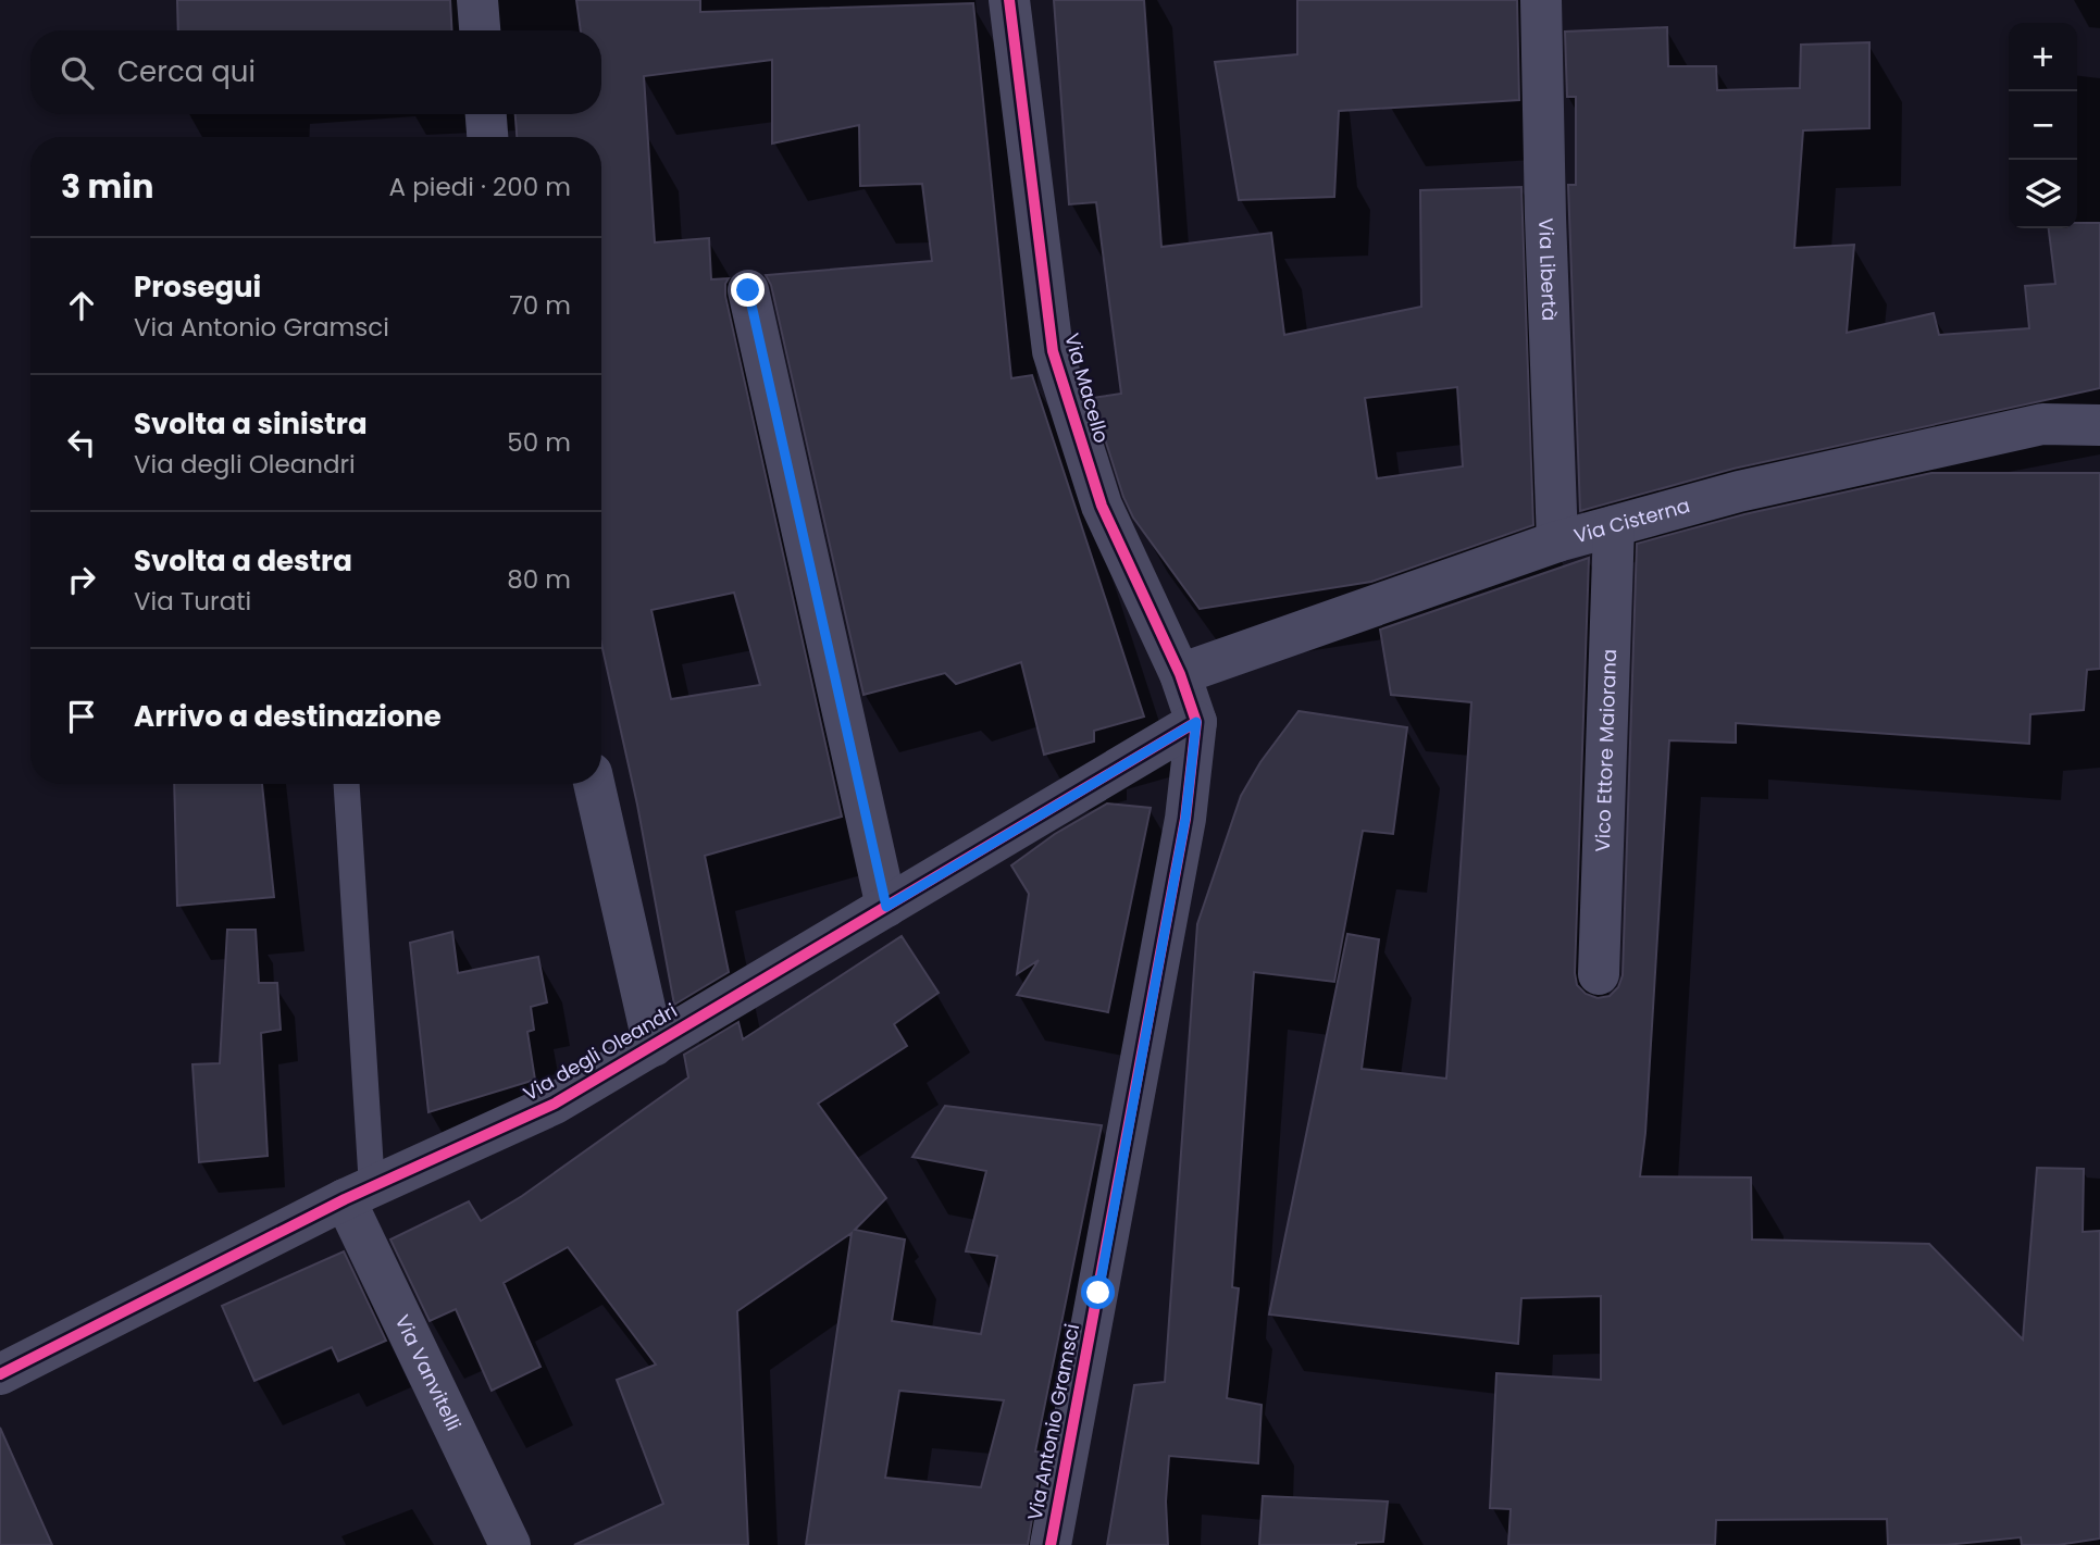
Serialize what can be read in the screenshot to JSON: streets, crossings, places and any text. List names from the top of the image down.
{
  "streets": {
    "street": [
      "Via Libertà",
      "Via Macello",
      "Via Cisterna",
      "Vico Ettore Maiorana",
      "Via degli Oleandri",
      "Via Vanvitelli",
      "Via Antonio Gramsci"
    ]
  },
  "crossings": [
    ["Via Libertà", "Via Cisterna"],
    ["Via Macello", "Via Cisterna"],
    ["Via Macello", "Via degli Oleandri"],
    ["Via Macello", "Via Antonio Gramsci"],
    ["Via Cisterna", "Vico Ettore Maiorana"],
    ["Via degli Oleandri", "Via Vanvitelli"],
    ["Via degli Oleandri", "Via Antonio Gramsci"]
  ],
  "page": {
    "map_buttons": ["+", "−"],
    "search": "Cerca qui",
    "heading": ["3 min", "A piedi · 200 m"],
    "list": [
      ["Prosegui", "Via Antonio Gramsci", "70 m"],
      ["Svolta a sinistra", "Via degli Oleandri", "50 m"],
      ["Svolta a destra", "Via Turati", "80 m"],
      "Arrivo a destinazione"
    ]
  }
}
